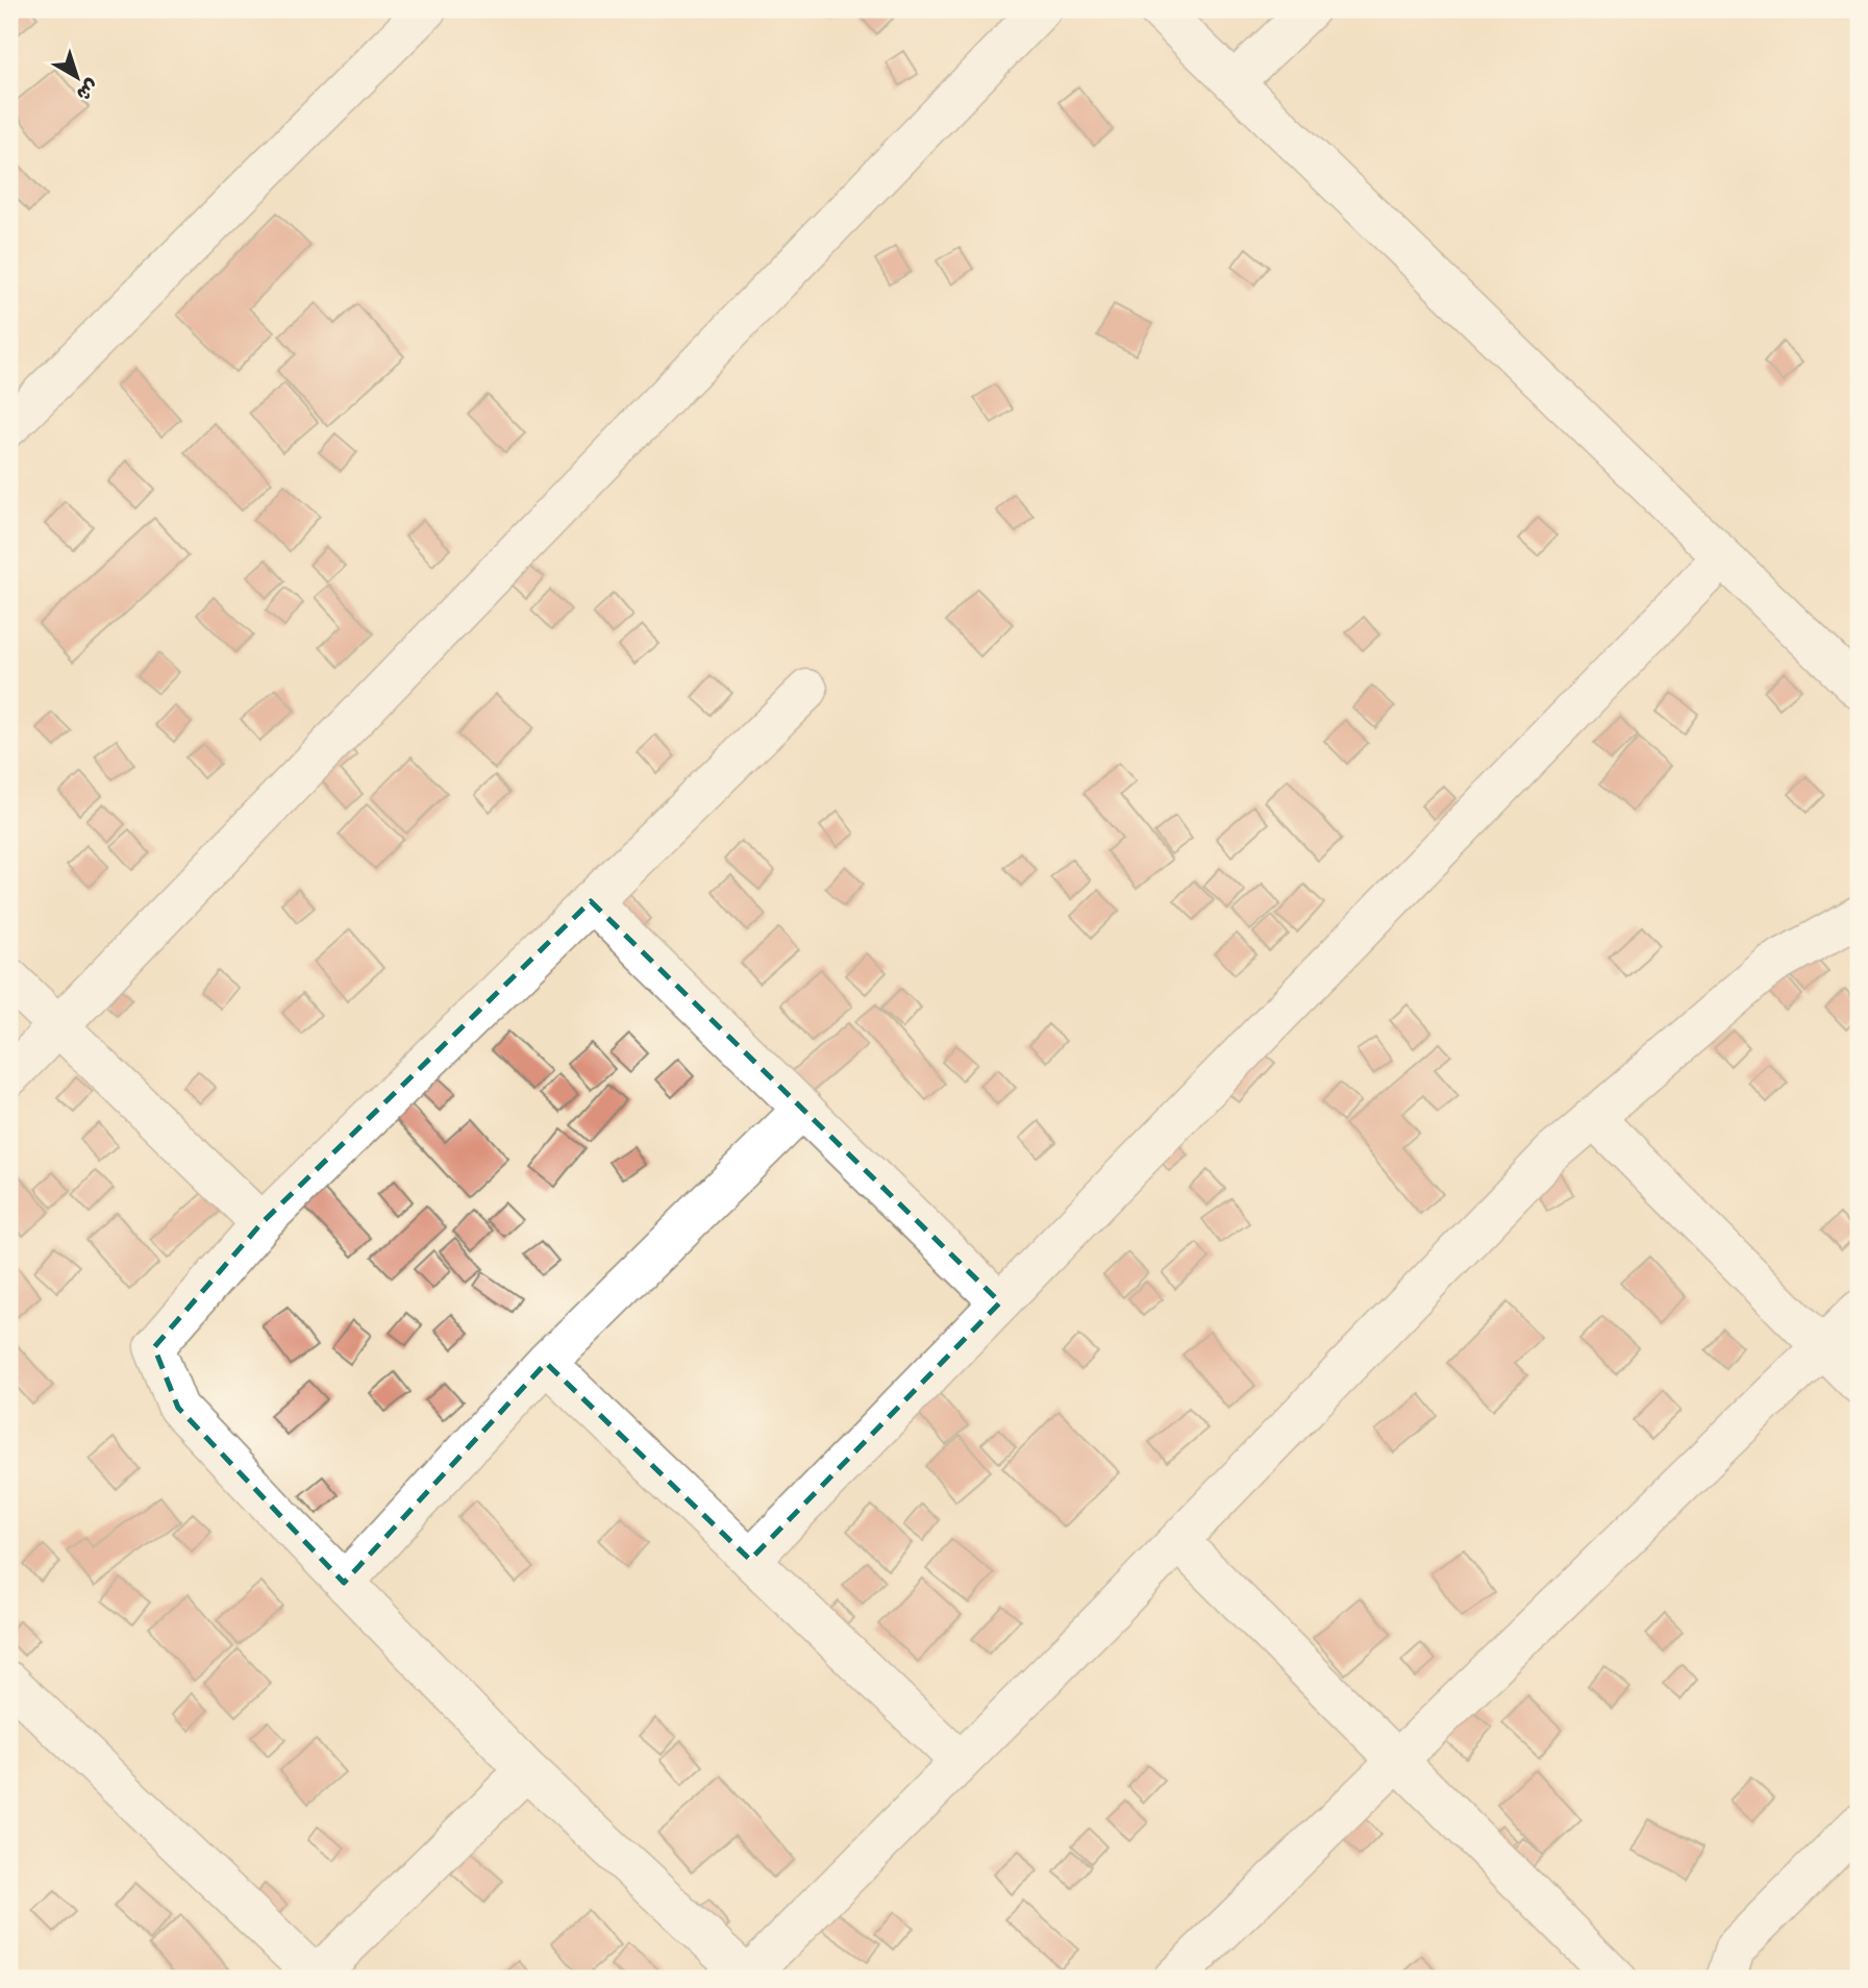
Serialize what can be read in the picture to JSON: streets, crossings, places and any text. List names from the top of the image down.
{
  "north": "bottom right"
}
